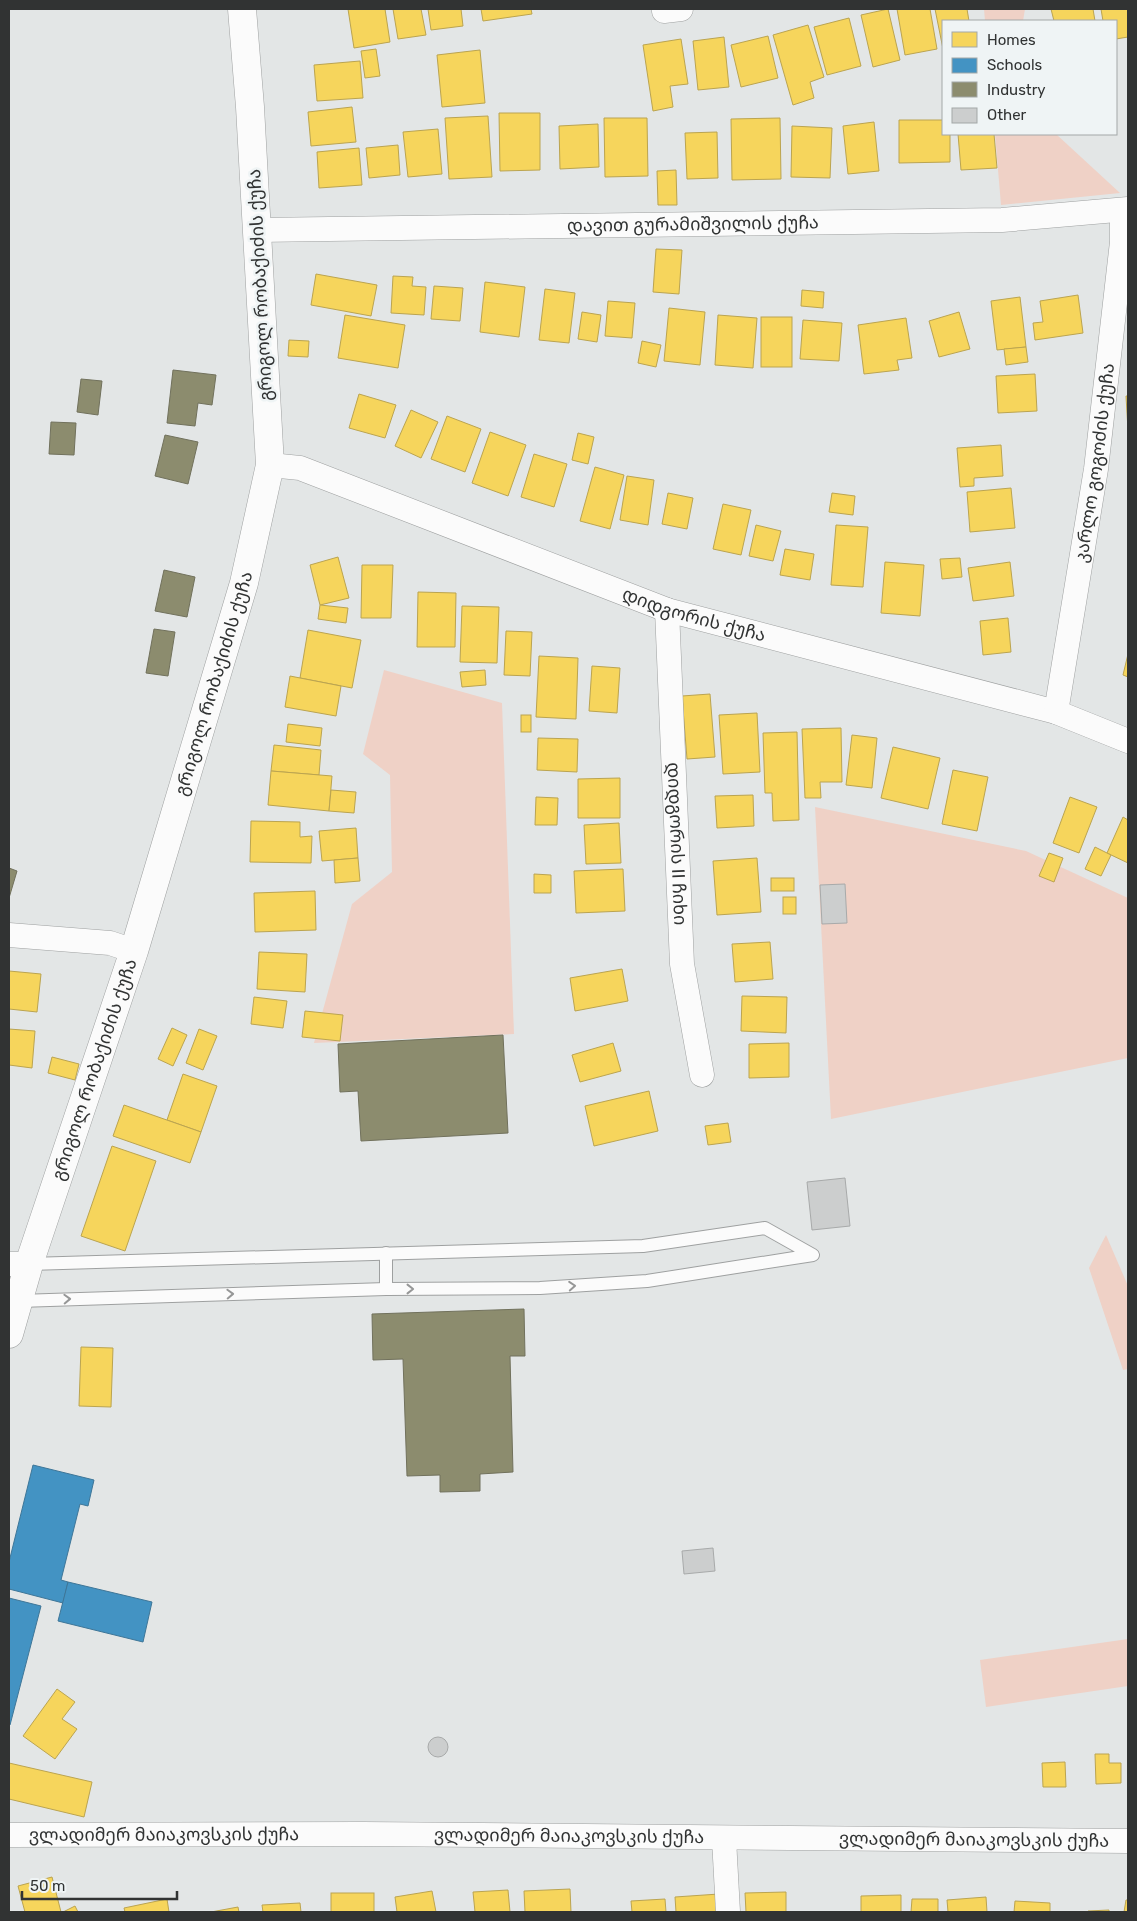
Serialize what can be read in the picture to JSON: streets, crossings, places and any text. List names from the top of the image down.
{
  "streets": {
    "street": [
      "დავით გურამიშვილის ქუჩა",
      "გრიგოლ რობაქიძის ქუჩა",
      "კარლო გოგოძის ქუჩა",
      "დიდგორის ქუჩა",
      "დიდგორის II ჩიხი",
      "ვლადიმერ მაიაკოვსკის ქუჩა"
    ]
  },
  "crossings": [
    ["დავით გურამიშვილის ქუჩა", "გრიგოლ რობაქიძის ქუჩა"],
    ["დავით გურამიშვილის ქუჩა", "კარლო გოგოძის ქუჩა"],
    ["გრიგოლ რობაქიძის ქუჩა", "დიდგორის ქუჩა"],
    ["კარლო გოგოძის ქუჩა", "დიდგორის ქუჩა"],
    ["დიდგორის ქუჩა", "დიდგორის II ჩიხი"]
  ],
  "legend": [
    "Homes",
    "Schools",
    "Industry",
    "Other"
  ],
  "scale_bar": "50 m"
}
